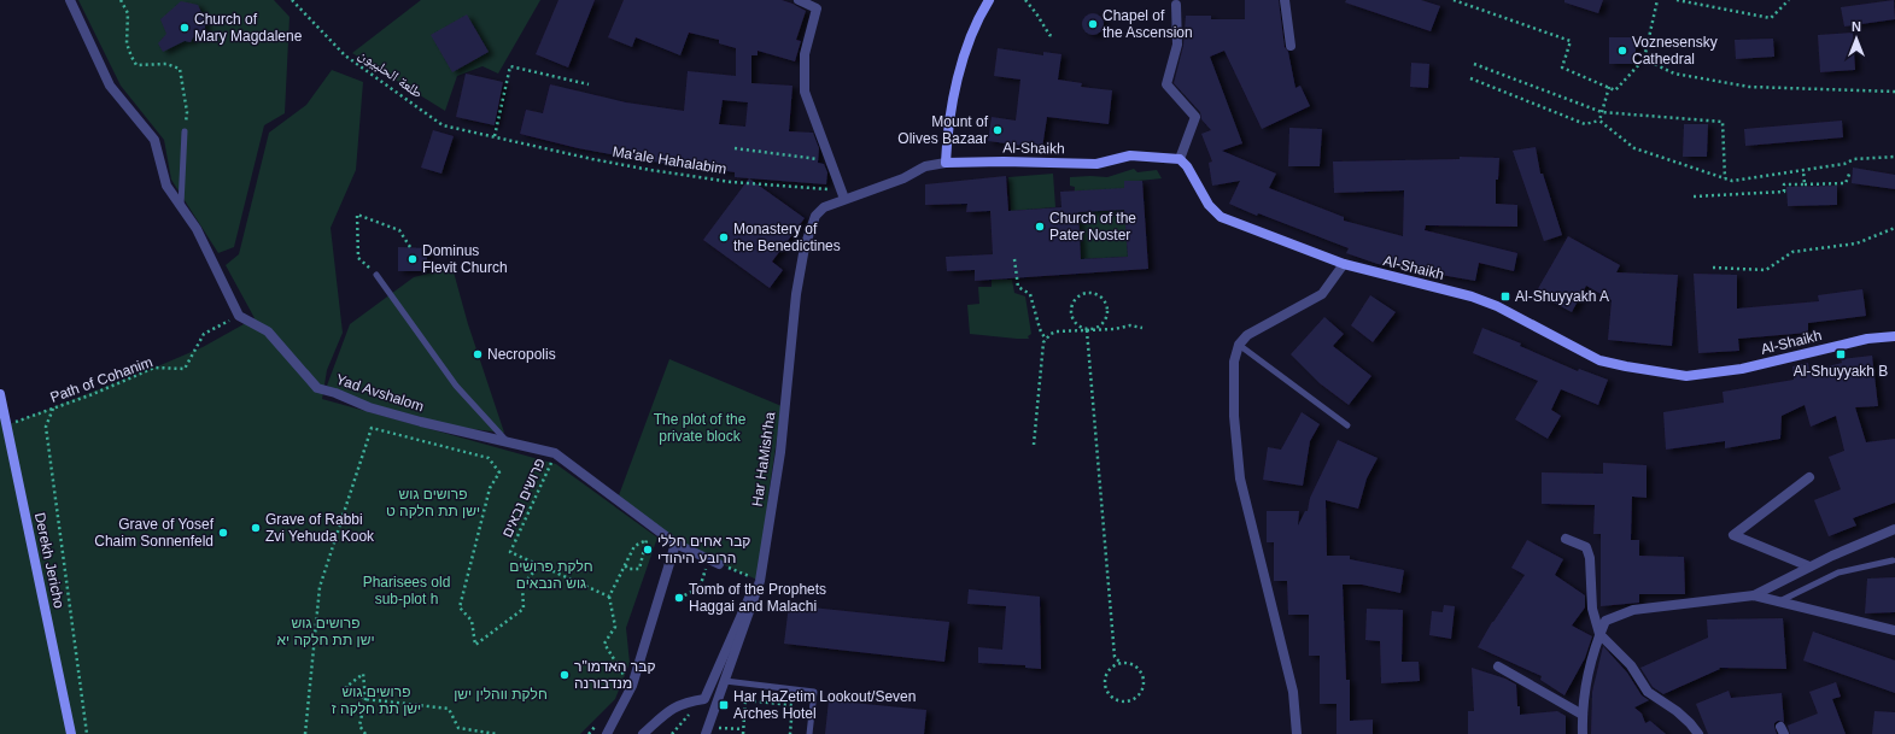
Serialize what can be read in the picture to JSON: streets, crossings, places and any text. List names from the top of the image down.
{
  "streets": {
    "street": [
      "Al-Shaikh",
      "Yad Avshalom",
      "Har HaMish'ha",
      "Derekh Jericho"
    ],
    "path": [
      "طلعة الحلبيون",
      "Ma'ale Hahalabim",
      "Path of Cohanim",
      "פרושים נבאים"
    ]
  },
  "crossings": [
    ["طلعة الحلبيون", "Ma'ale Hahalabim"],
    ["Al-Shaikh", "Har HaMish'ha"],
    ["Ma'ale Hahalabim", "Har HaMish'ha"],
    ["Path of Cohanim", "Yad Avshalom"],
    ["Path of Cohanim", "Derekh Jericho"],
    ["Yad Avshalom", "פרושים נבאים"]
  ],
  "parks": [
    "The plot of the private block",
    "פרושים גוש ישן תת חלקה ט",
    "חלקת פרושים גוש הנבאים",
    "Pharisees old sub-plot h",
    "פרושים גוש ישן תת חלקה יא",
    "פרושים גוש ישן תת חלקה ז",
    "חלקת ווהלין ישן"
  ],
  "places": {
    "other": [
      "Chapel of the Ascension",
      "Church of Mary Magdalene",
      "Voznesensky Cathedral",
      "Mount of Olives Bazaar",
      "Church of the Pater Noster",
      "Monastery of the Benedictines",
      "Dominus Flevit Church",
      "Necropolis",
      "Grave of Rabbi Zvi Yehuda Kook",
      "Grave of Yosef Chaim Sonnenfeld",
      "קבר אחים חללי הרובע היהודי",
      "Tomb of the Prophets Haggai and Malachi",
      "קבר האדמו\"ר מנדבורנה"
    ],
    "transit": ["Al-Shuyyakh A", "Al-Shuyyakh B", "Har HaZetim Lookout/Seven Arches Hotel"]
  },
  "north": "top"
}
